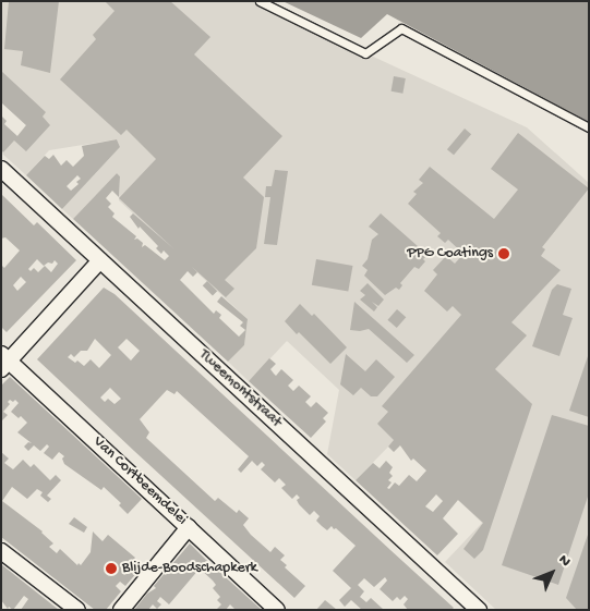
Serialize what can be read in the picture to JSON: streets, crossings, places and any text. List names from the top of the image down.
{
  "streets": {
    "street": ["Tweemontstraat", "Van Cortbeemdelei"]
  },
  "places": ["PPG Coatings", "Blijde-Boodschapkerk"],
  "north": "top right"
}
